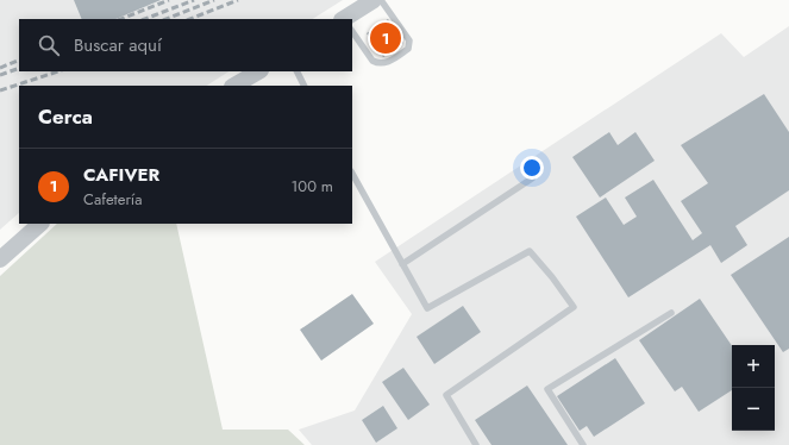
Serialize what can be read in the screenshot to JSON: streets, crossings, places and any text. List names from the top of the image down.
{
  "page": {
    "search": "Buscar aquí",
    "pins": "1",
    "heading": "Cerca",
    "list": [
      {
        "mark": "1",
        "name": "CAFIVER",
        "note": "Cafetería",
        "value": "100 m"
      }
    ],
    "map_buttons": ["+", "−"]
  }
}
